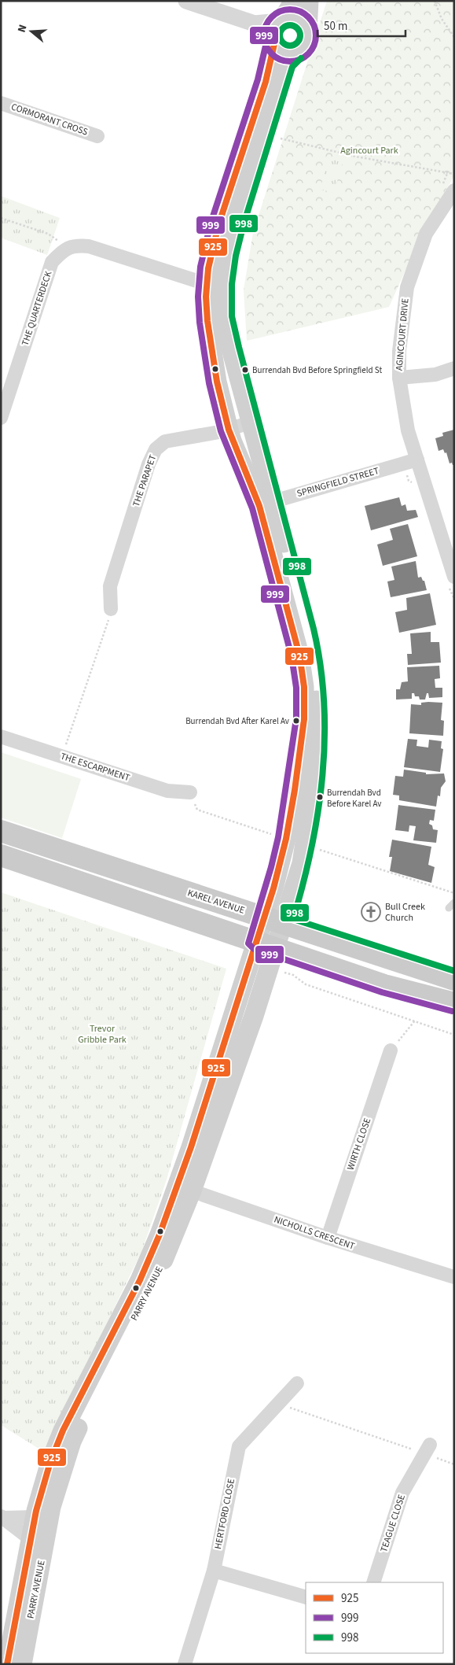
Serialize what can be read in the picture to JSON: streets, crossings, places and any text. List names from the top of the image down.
{
  "streets": {
    "main road": ["KAREL AVENUE", "PARRY AVENUE"],
    "street": [
      "CORMORANT CROSS",
      "THE QUARTERDECK",
      "AGINCOURT DRIVE",
      "THE PARAPET",
      "SPRINGFIELD STREET",
      "THE ESCARPMENT",
      "WIRTH CLOSE",
      "NICHOLLS CRESCENT",
      "HERTFORD CLOSE",
      "TEAGUE CLOSE"
    ]
  },
  "crossings": [
    ["AGINCOURT DRIVE", "SPRINGFIELD STREET"],
    ["SPRINGFIELD STREET", "PARRY AVENUE"],
    ["KAREL AVENUE", "PARRY AVENUE"],
    ["WIRTH CLOSE", "NICHOLLS CRESCENT"],
    ["NICHOLLS CRESCENT", "PARRY AVENUE"]
  ],
  "parks": ["Agincourt Park", "Trevor Gribble Park"],
  "places": {
    "other": ["Burrendah Bvd Before Springfield St", "Burrendah Bvd After Karel Av", "Burrendah Bvd Before Karel Av"],
    "church": ["Bull Creek Church"]
  },
  "lines": ["transit line 999", "transit line 998", "transit line 925"],
  "legend": ["925", "999", "998"],
  "scale_bar": "50 m",
  "north": "left"
}
